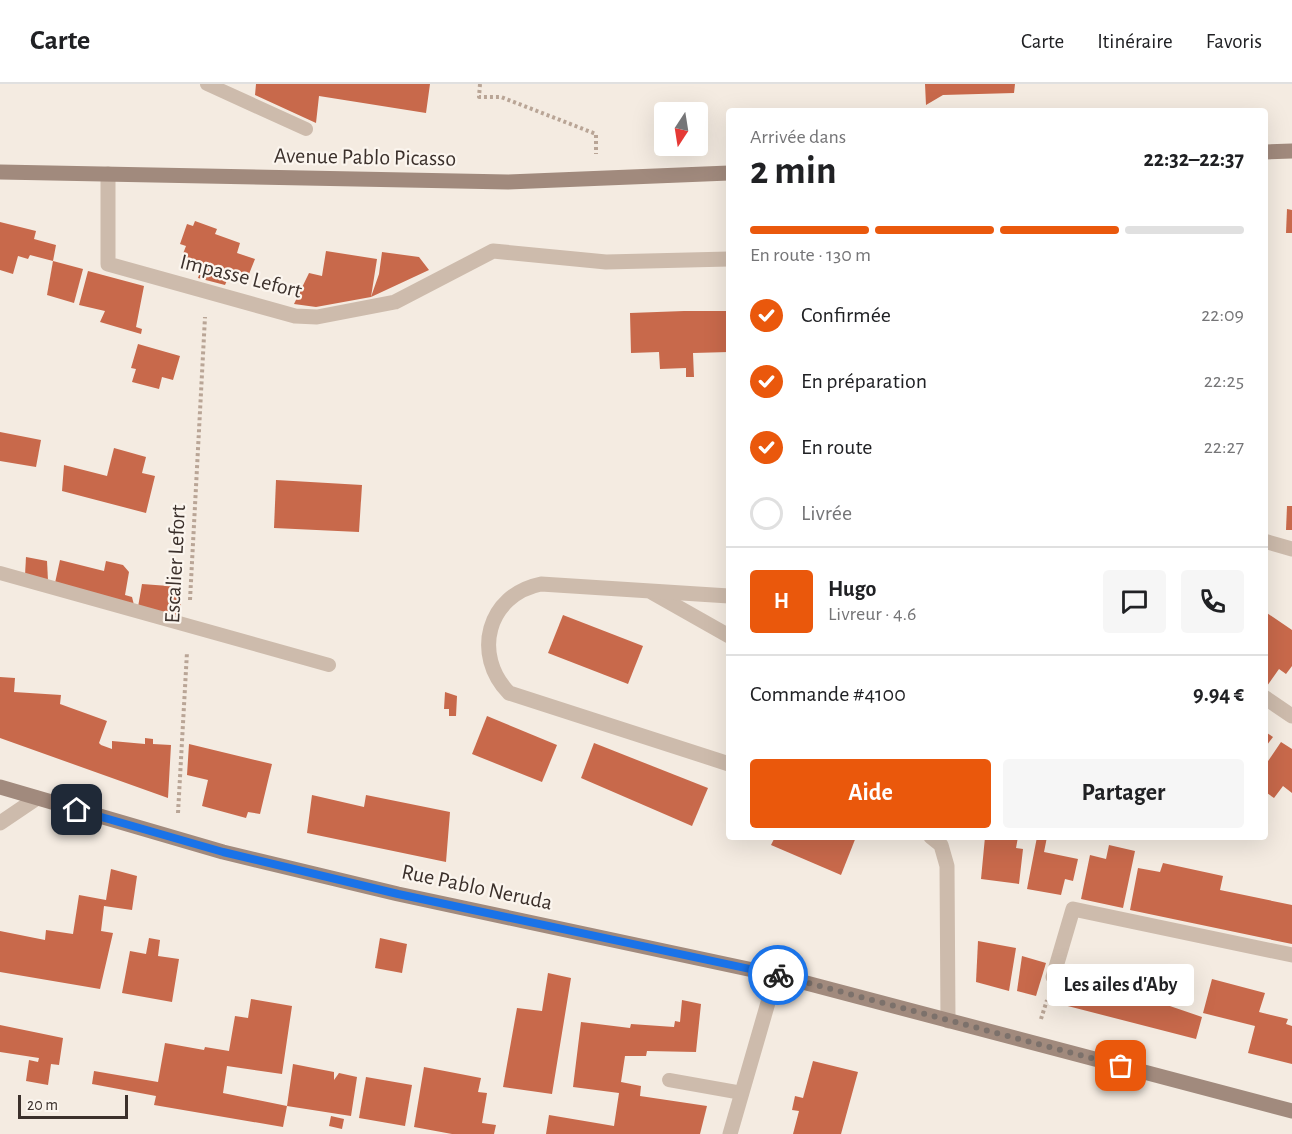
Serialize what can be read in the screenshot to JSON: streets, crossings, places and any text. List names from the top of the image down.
{
  "streets": {
    "street": ["Avenue Pablo Picasso", "Impasse Lefort", "Rue Pablo Neruda"],
    "path": ["Escalier Lefort"]
  },
  "crossings": [
    ["Avenue Pablo Picasso", "Impasse Lefort"],
    ["Impasse Lefort", "Escalier Lefort"],
    ["Escalier Lefort", "Rue Pablo Neruda"]
  ],
  "places": ["Les ailes d'Aby"],
  "scale_bar": "20 m",
  "north": "bottom",
  "page": {
    "header": "Carte",
    "nav": ["Carte", "Itinéraire", "Favoris"],
    "heading": ["2 min", "Arrivée dans", "22:32–22:37"],
    "panel": [
      "Hugo",
      "Livreur · 4.6",
      "Commande #4100",
      "9.94 €"
    ],
    "bar": "En route · 130 m",
    "list": [
      ["Confirmée", "22:09"],
      ["En préparation", "22:25"],
      ["En route", "22:27"],
      "Livrée"
    ],
    "round": "H",
    "buttons": ["Aide", "Partager"],
    "bubble": "Les ailes d'Aby",
    "scale": "20 m"
  }
}
